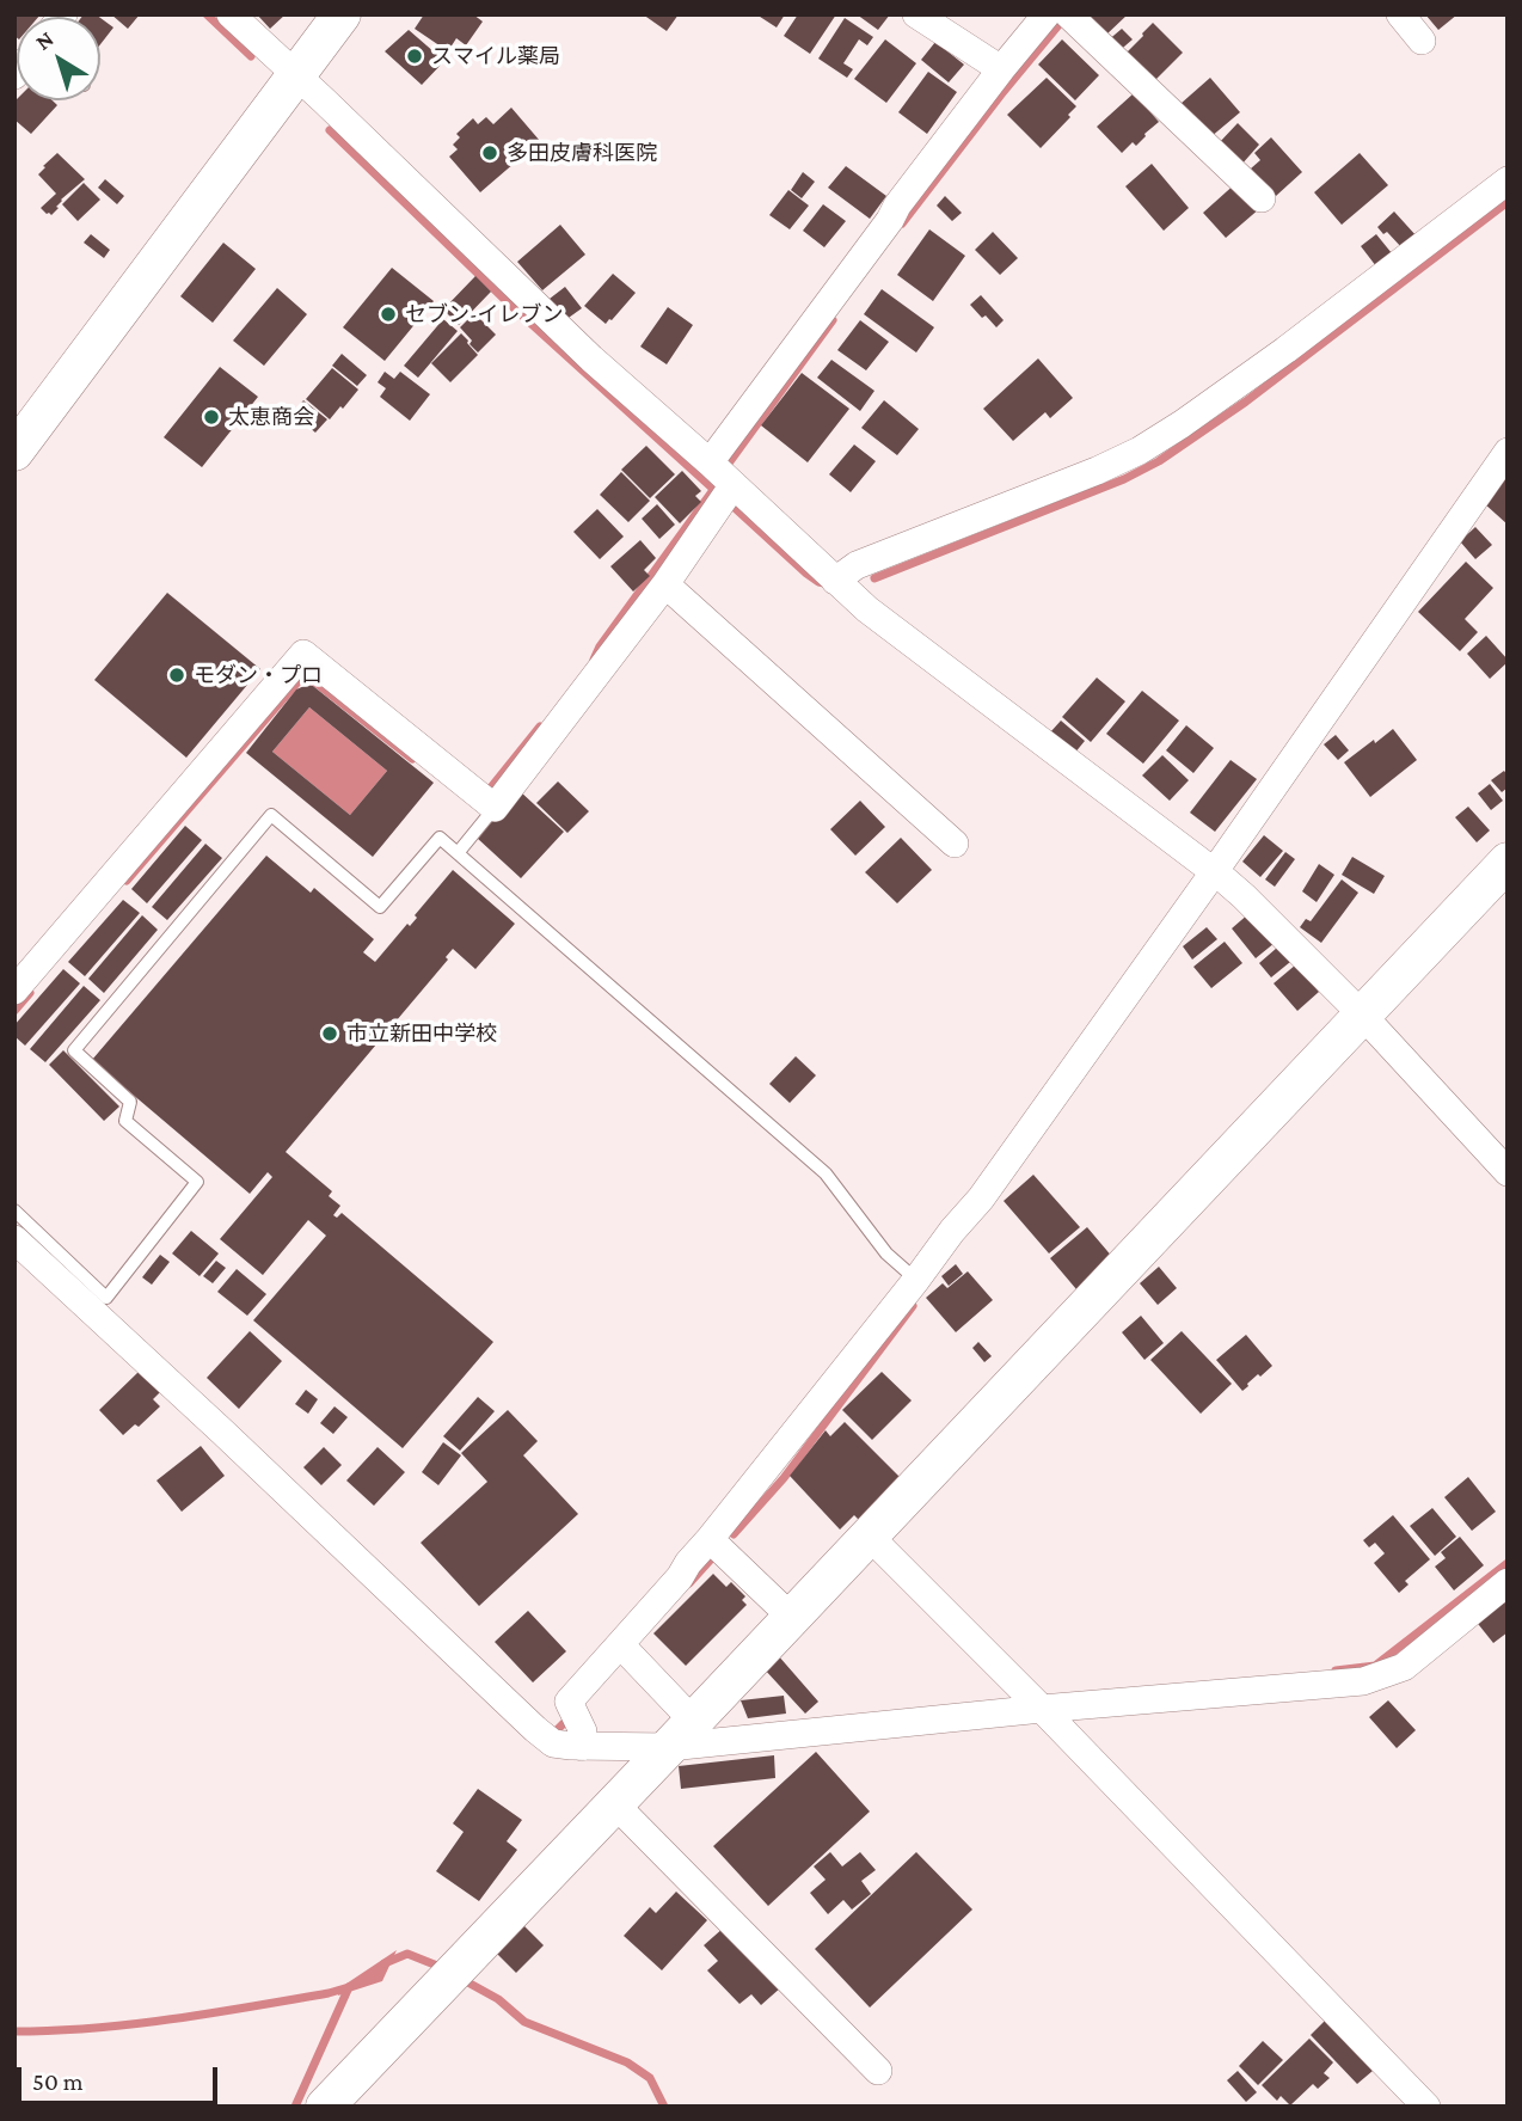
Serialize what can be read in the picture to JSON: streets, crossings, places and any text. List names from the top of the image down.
{
  "places": [
    "スマイル薬局",
    "多田皮膚科医院",
    "セブン-イレブン",
    "太恵商会",
    "モダン・プロ",
    "市立新田中学校"
  ],
  "scale_bar": "50 m",
  "north": "top left"
}
